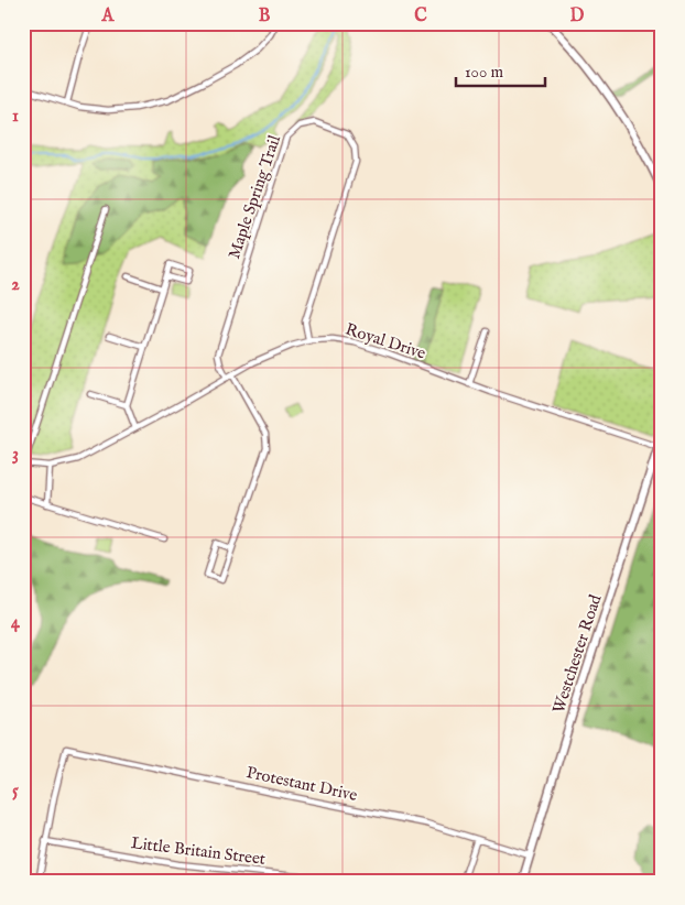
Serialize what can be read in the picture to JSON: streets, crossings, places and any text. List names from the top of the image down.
{
  "streets": {
    "street": [
      "Maple Spring Trail",
      "Royal Drive",
      "Westchester Road",
      "Protestant Drive",
      "Little Britain Street"
    ]
  },
  "crossings": [
    ["Maple Spring Trail", "Royal Drive"],
    ["Royal Drive", "Westchester Road"],
    ["Westchester Road", "Protestant Drive"],
    ["Protestant Drive", "Little Britain Street"]
  ],
  "scale_bar": "100 m",
  "grid": {
    "columns": [
      "A",
      "B",
      "C",
      "D"
    ],
    "rows": [
      "1",
      "2",
      "3",
      "4",
      "5"
    ]
  }
}
